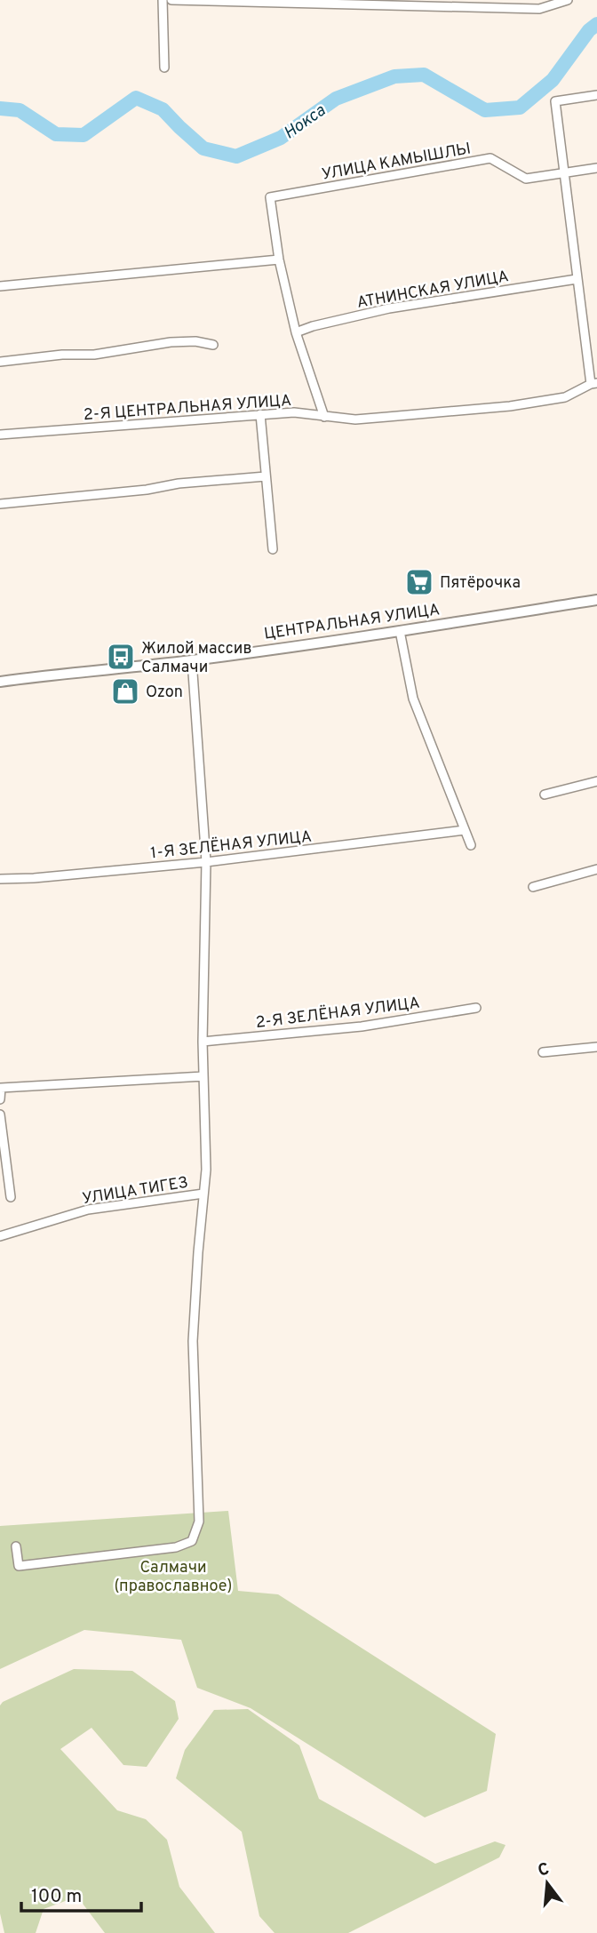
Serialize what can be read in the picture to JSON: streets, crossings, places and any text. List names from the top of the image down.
{
  "streets": {
    "street": [
      "УЛИЦА КАМЫШЛЫ",
      "АТНИНСКАЯ УЛИЦА",
      "2-Я ЦЕНТРАЛЬНАЯ УЛИЦА",
      "ЦЕНТРАЛЬНАЯ УЛИЦА",
      "1-Я ЗЕЛЁНАЯ УЛИЦА",
      "2-Я ЗЕЛЁНАЯ УЛИЦА",
      "УЛИЦА ТИГЕЗ"
    ]
  },
  "water": ["Нокса"],
  "parks": ["Салмачи (православное)"],
  "places": {
    "supermarket": ["Пятёрочка"],
    "bus stop": ["Жилой массив Салмачи"],
    "shop": ["Ozon"]
  },
  "scale_bar": "100 m",
  "north": "top"
}
